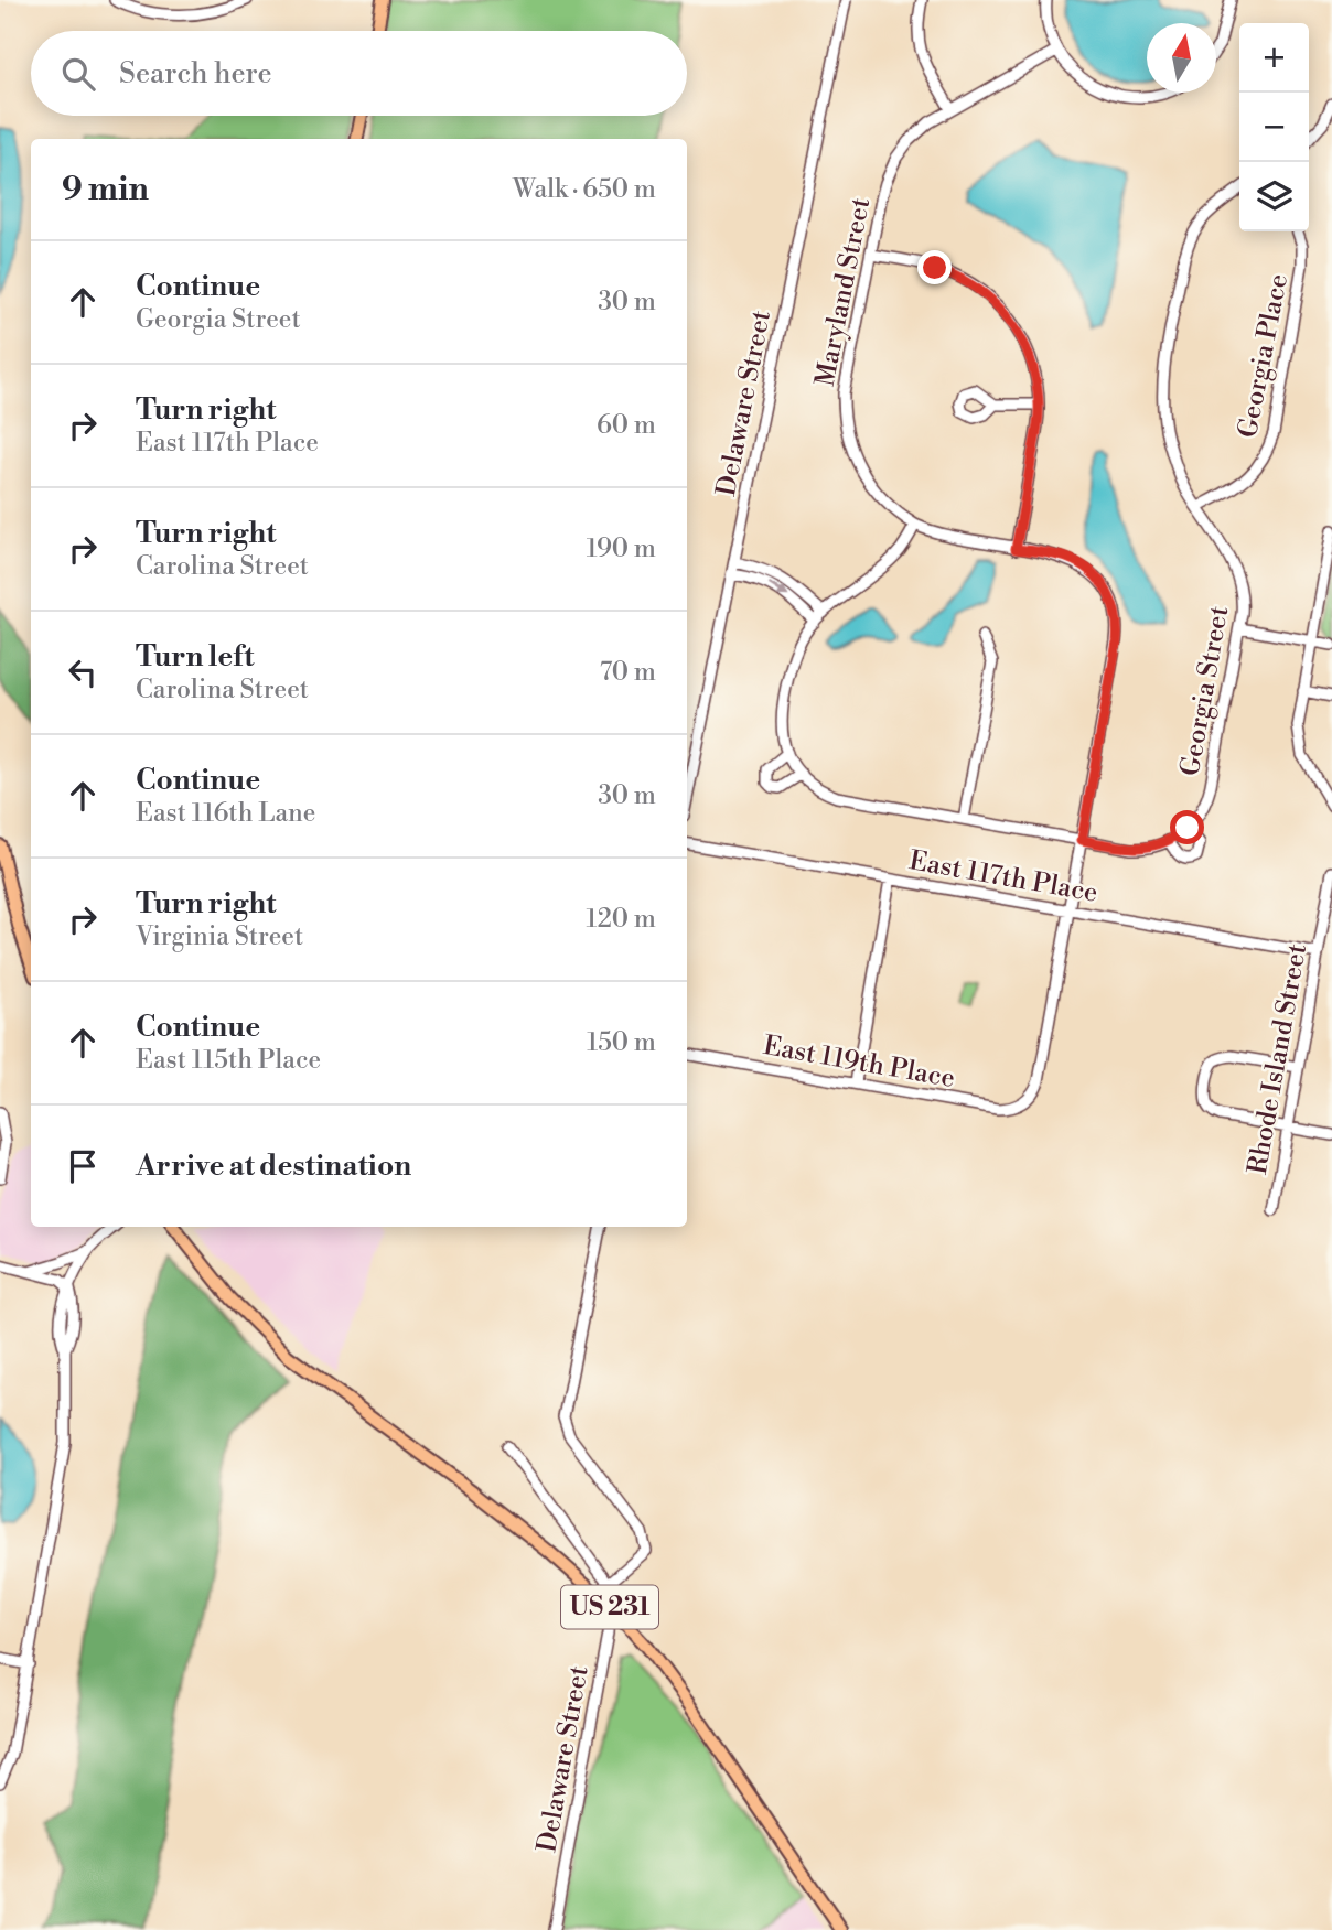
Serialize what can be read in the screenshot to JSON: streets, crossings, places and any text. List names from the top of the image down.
{
  "streets": {
    "main road": ["US 231"],
    "street": [
      "Maryland Street",
      "Georgia Place",
      "Delaware Street",
      "Georgia Street",
      "East 117th Place",
      "Rhode Island Street",
      "East 119th Place"
    ]
  },
  "crossings": [
    ["Georgia Place", "Georgia Street"],
    ["Delaware Street", "US 231"],
    ["Georgia Street", "East 117th Place"],
    ["East 117th Place", "Rhode Island Street"],
    ["East 117th Place", "East 119th Place"]
  ],
  "north": "top",
  "page": {
    "map_buttons": ["+", "−"],
    "search": "Search here",
    "heading": ["9 min", "Walk · 650 m"],
    "list": [
      ["Continue", "Georgia Street", "30 m"],
      ["Turn right", "East 117th Place", "60 m"],
      ["Turn right", "Carolina Street", "190 m"],
      ["Turn left", "Carolina Street", "70 m"],
      ["Continue", "East 116th Lane", "30 m"],
      ["Turn right", "Virginia Street", "120 m"],
      ["Continue", "East 115th Place", "150 m"],
      "Arrive at destination"
    ]
  }
}
